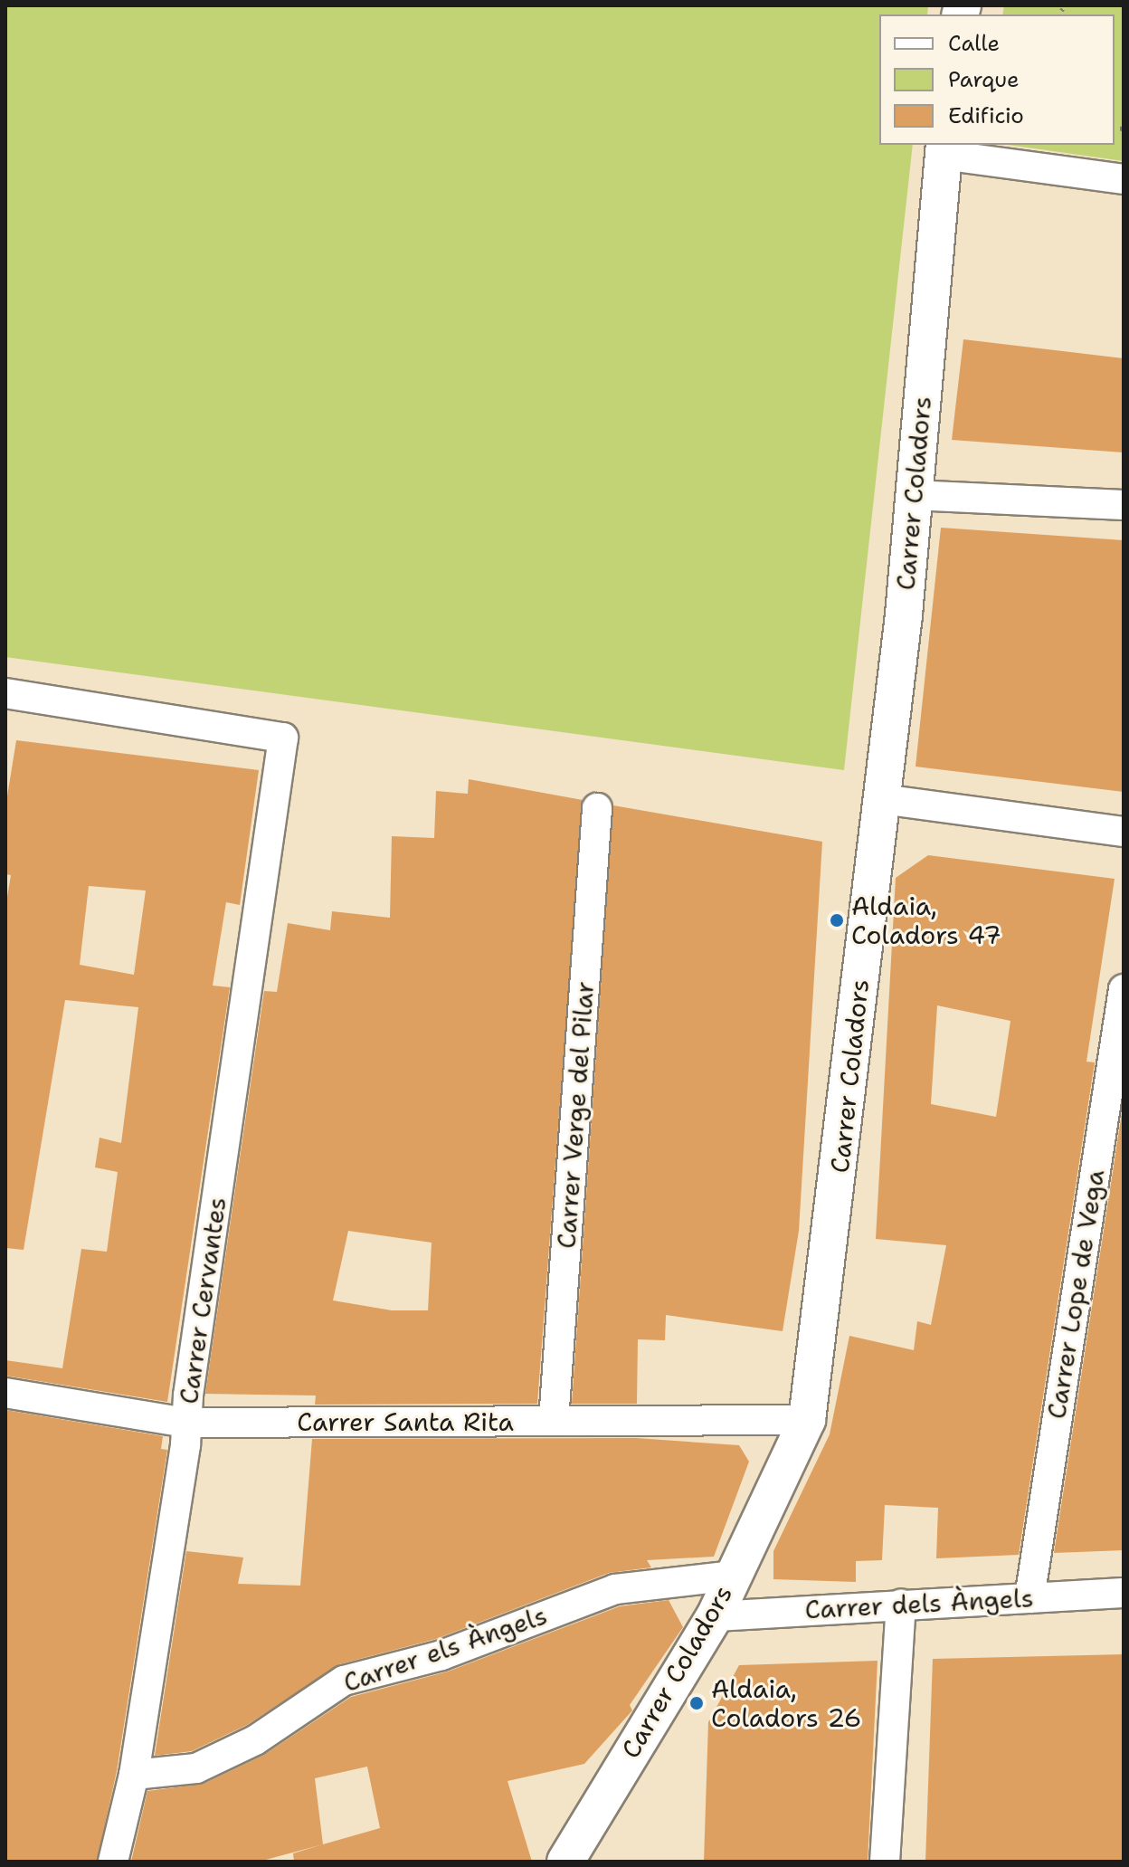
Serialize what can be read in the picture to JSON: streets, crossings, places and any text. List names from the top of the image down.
{
  "streets": {
    "street": [
      "Carrer Coladors",
      "Carrer Verge del Pilar",
      "Carrer Lope de Vega",
      "Carrer Cervantes",
      "Carrer Santa Rita",
      "Carrer dels Àngels",
      "Carrer els Àngels"
    ]
  },
  "crossings": [
    ["Carrer Coladors", "Carrer Santa Rita"],
    ["Carrer Coladors", "Carrer dels Àngels"],
    ["Carrer Coladors", "Carrer els Àngels"],
    ["Carrer Verge del Pilar", "Carrer Santa Rita"],
    ["Carrer Lope de Vega", "Carrer dels Àngels"],
    ["Carrer Cervantes", "Carrer Santa Rita"],
    ["Carrer Cervantes", "Carrer els Àngels"]
  ],
  "places": ["Aldaia, Coladors 47", "Aldaia, Coladors 26"],
  "legend": ["Calle", "Parque", "Edificio"]
}
